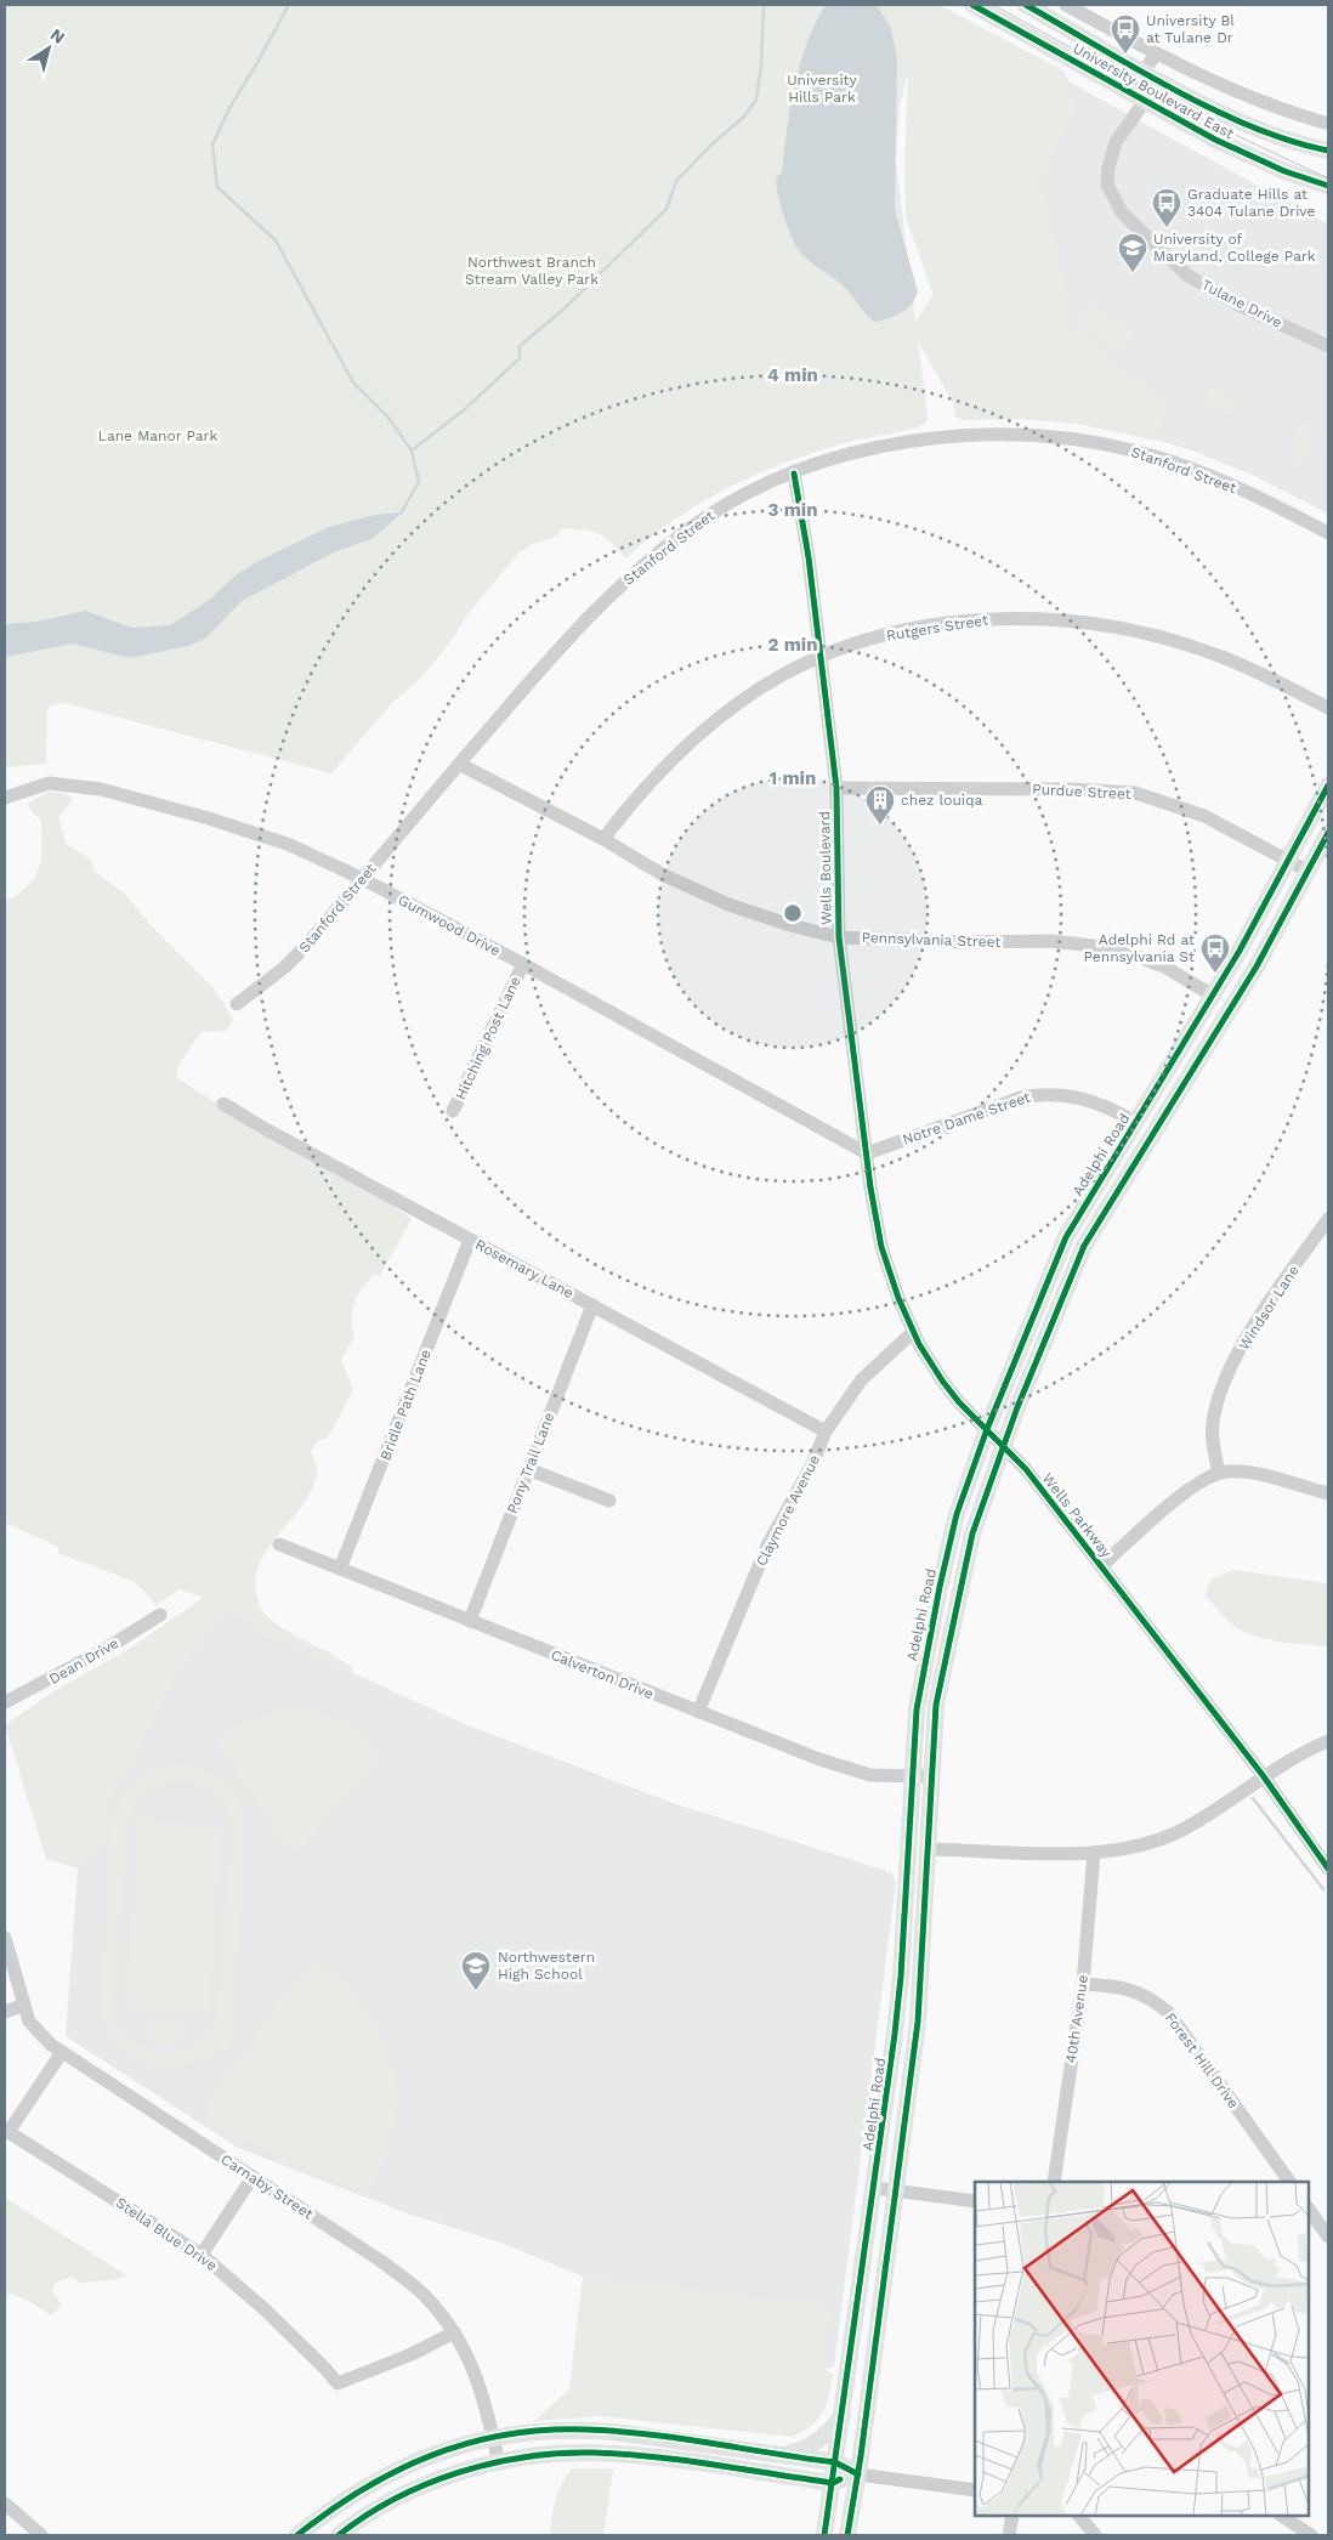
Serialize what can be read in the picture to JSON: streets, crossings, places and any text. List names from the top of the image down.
{
  "streets": {
    "main road": ["University Boulevard East", "Adelphi Road"],
    "street": [
      "Tulane Drive",
      "Stanford Street",
      "Rutgers Street",
      "Purdue Street",
      "Wells Boulevard",
      "Gumwood Drive",
      "Pennsylvania Street",
      "Hitching Post Lane",
      "Notre Dame Street",
      "Rosemary Lane",
      "Windsor Lane",
      "Bridle Path Lane",
      "Pony Trail Lane",
      "Claymore Avenue",
      "Wells Parkway",
      "Dean Drive",
      "Calverton Drive",
      "40th Avenue",
      "Forest Hill Drive",
      "Carnaby Street",
      "Stella Blue Drive"
    ]
  },
  "crossings": [
    ["University Boulevard East", "Tulane Drive"],
    ["Stanford Street", "Wells Boulevard"],
    ["Stanford Street", "Gumwood Drive"],
    ["Stanford Street", "Pennsylvania Street"],
    ["Rutgers Street", "Wells Boulevard"],
    ["Rutgers Street", "Pennsylvania Street"],
    ["Purdue Street", "Wells Boulevard"],
    ["Purdue Street", "Adelphi Road"],
    ["Wells Boulevard", "Gumwood Drive"],
    ["Wells Boulevard", "Pennsylvania Street"],
    ["Wells Boulevard", "Notre Dame Street"],
    ["Wells Boulevard", "Wells Parkway"],
    ["Gumwood Drive", "Hitching Post Lane"],
    ["Gumwood Drive", "Notre Dame Street"],
    ["Gumwood Drive", "Wells Parkway"],
    ["Pennsylvania Street", "Adelphi Road"],
    ["Notre Dame Street", "Adelphi Road"],
    ["Notre Dame Street", "Wells Parkway"],
    ["Adelphi Road", "Wells Parkway"],
    ["Adelphi Road", "Calverton Drive"],
    ["Rosemary Lane", "Bridle Path Lane"],
    ["Rosemary Lane", "Pony Trail Lane"],
    ["Rosemary Lane", "Claymore Avenue"],
    ["Bridle Path Lane", "Calverton Drive"],
    ["Pony Trail Lane", "Calverton Drive"],
    ["Claymore Avenue", "Wells Parkway"],
    ["Claymore Avenue", "Calverton Drive"],
    ["40th Avenue", "Forest Hill Drive"],
    ["Carnaby Street", "Stella Blue Drive"]
  ],
  "parks": ["University Hills Park", "Northwest Branch Stream Valley Park", "Lane Manor Park"],
  "places": {
    "bus stop": ["University Bl at Tulane Dr", "Graduate Hills at 3404 Tulane Drive", "Adelphi Rd at Pennsylvania St"],
    "school or university": ["University of Maryland, College Park", "Northwestern High School"],
    "building": ["chez louiqa"]
  },
  "north": "top right",
  "rings": [
    "4 min",
    "3 min",
    "2 min",
    "1 min"
  ]
}
